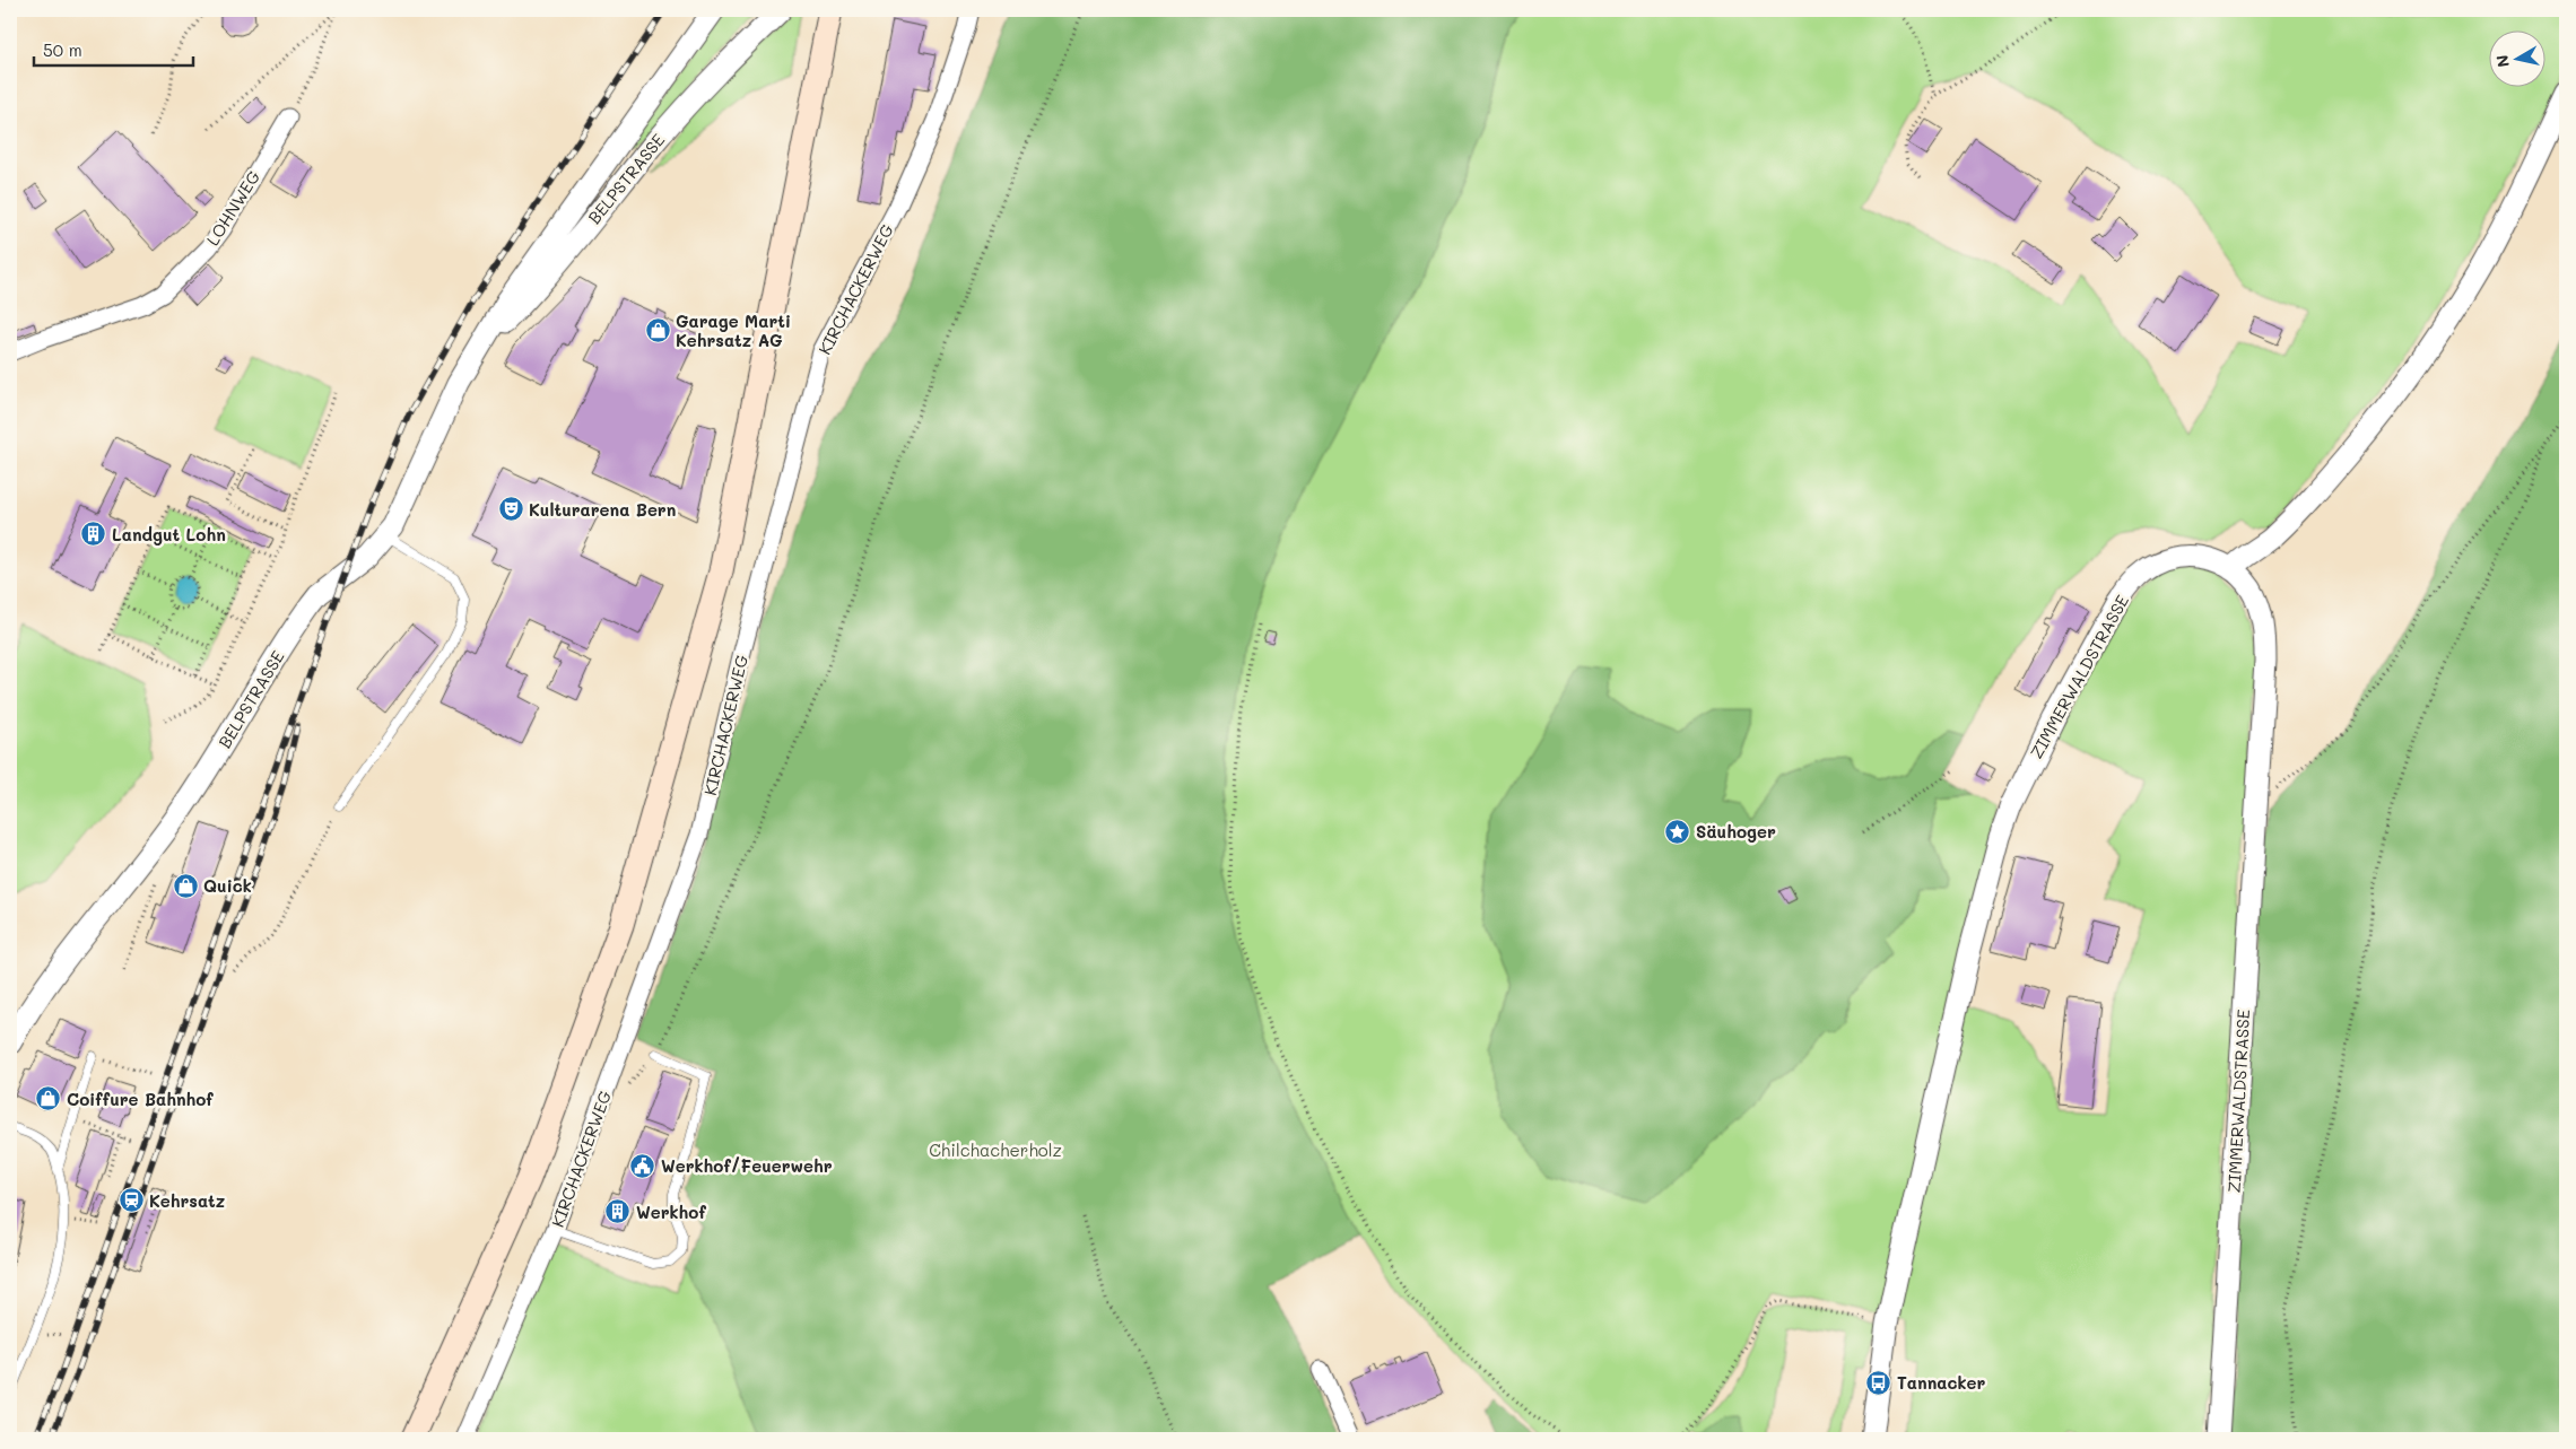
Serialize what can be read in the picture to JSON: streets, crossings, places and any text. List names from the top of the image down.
{
  "streets": {
    "street": [
      "BELPSTRASSE",
      "LOHNWEG",
      "KIRCHACKERWEG",
      "ZIMMERWALDSTRASSE"
    ]
  },
  "parks": ["Chilchacherholz"],
  "places": {
    "shop": ["Garage Marti Kehrsatz AG", "Quick", "Coiffure Bahnhof"],
    "theatre": ["Kulturarena Bern"],
    "building": ["Landgut Lohn", "Werkhof"],
    "place": ["Säuhoger"],
    "public building": ["Werkhof/Feuerwehr"],
    "station": ["Kehrsatz"],
    "bus stop": ["Tannacker"]
  },
  "scale_bar": "50 m",
  "north": "left"
}
